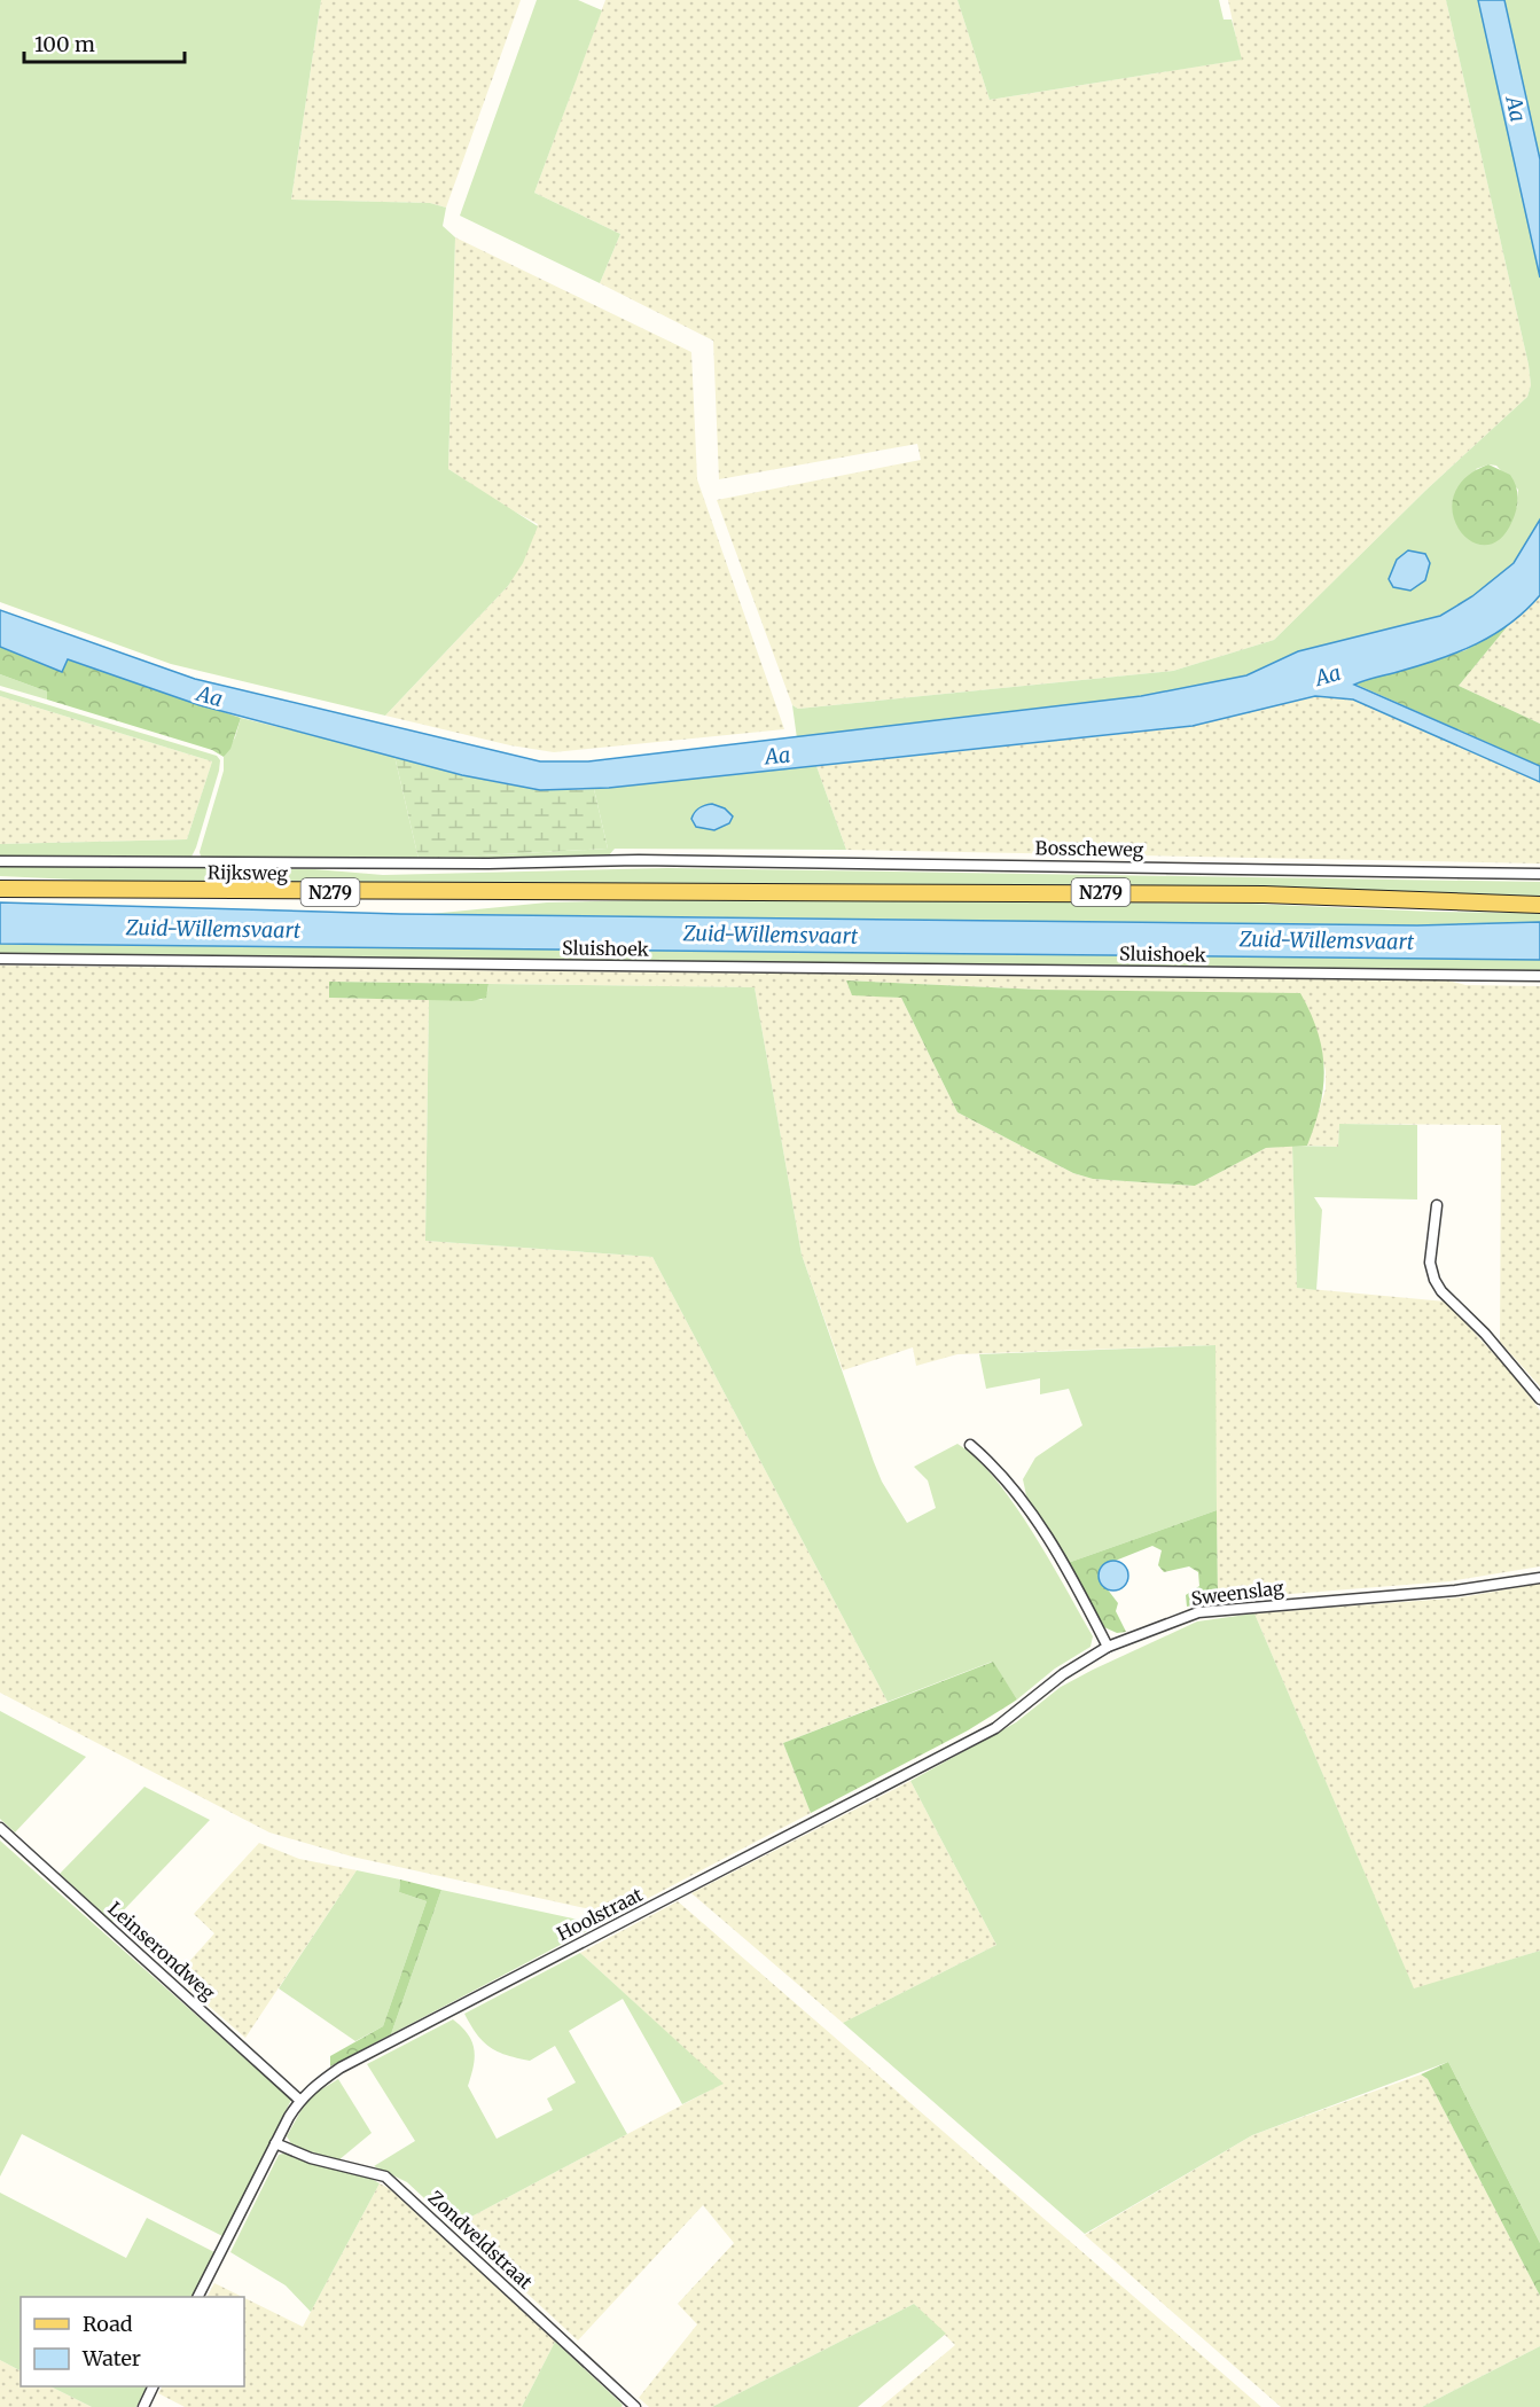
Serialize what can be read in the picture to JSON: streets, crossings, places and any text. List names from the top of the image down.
{
  "streets": {
    "main road": ["Rijksweg", "N279"],
    "street": [
      "Bosscheweg",
      "Sluishoek",
      "Sweenslag",
      "Hoolstraat",
      "Leinserondweg",
      "Zondveldstraat"
    ]
  },
  "crossings": [
    ["Bosscheweg", "Rijksweg"],
    ["Sweenslag", "Hoolstraat"],
    ["Hoolstraat", "Leinserondweg"],
    ["Hoolstraat", "Zondveldstraat"]
  ],
  "water": ["Aa", "Zuid-Willemsvaart"],
  "legend": ["Road", "Water"],
  "scale_bar": "100 m"
}
